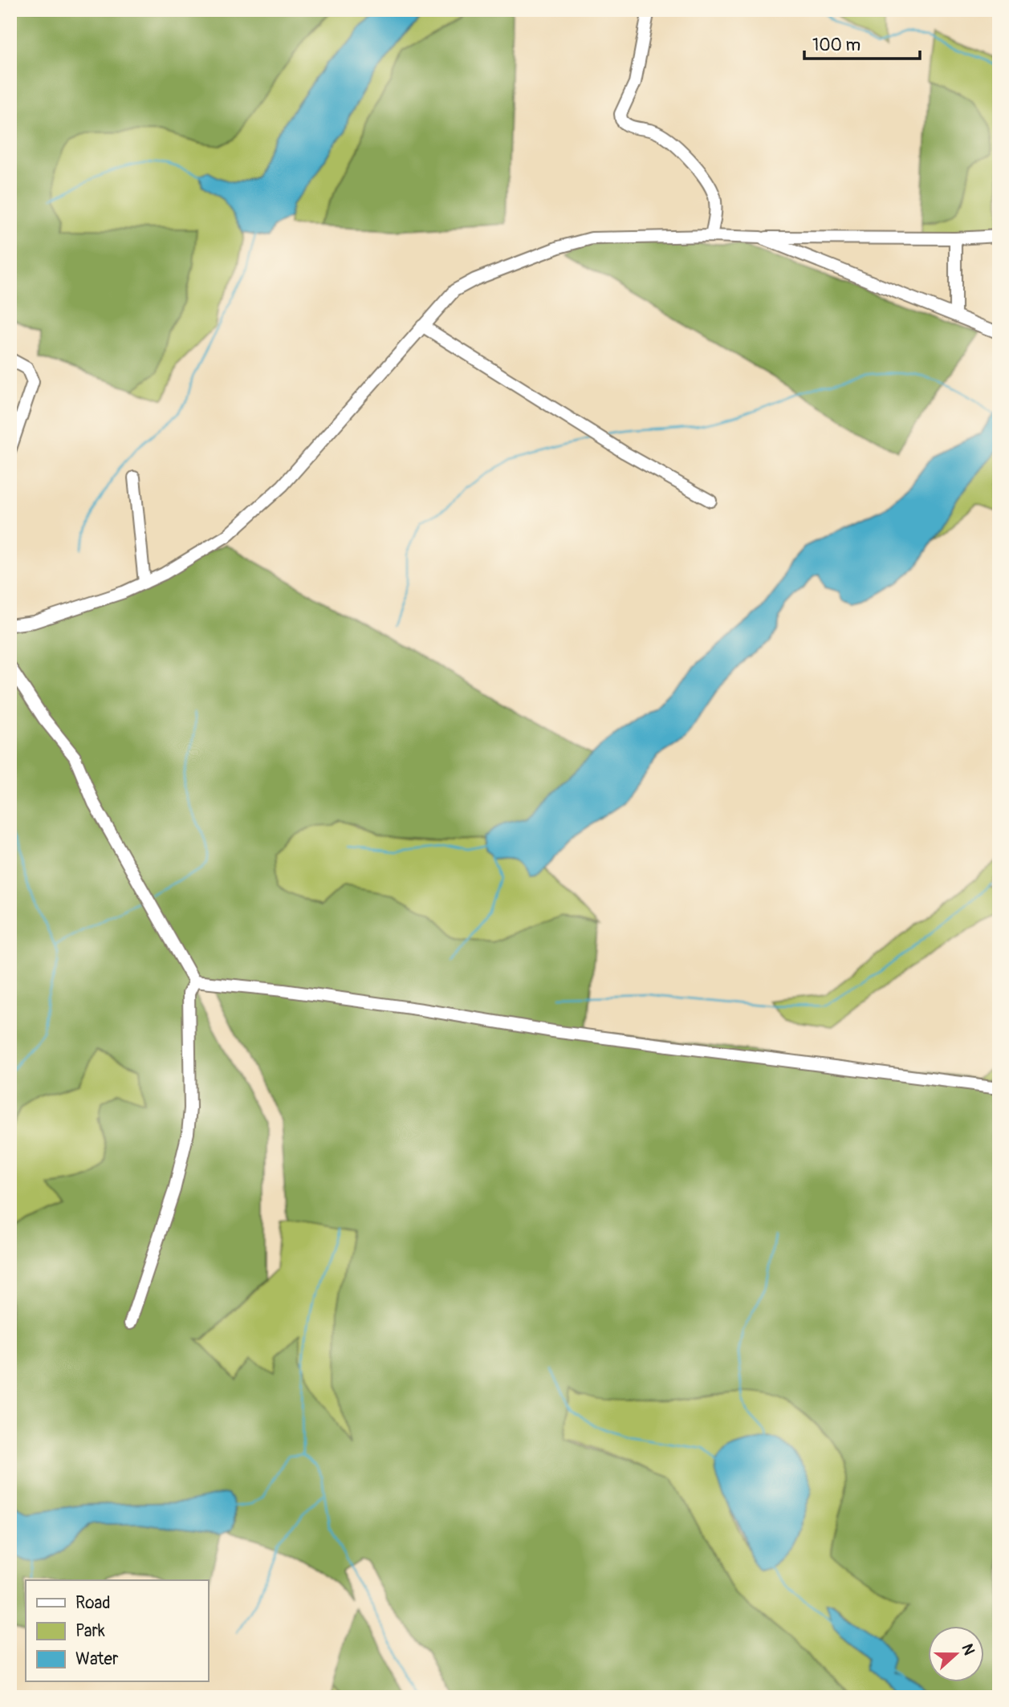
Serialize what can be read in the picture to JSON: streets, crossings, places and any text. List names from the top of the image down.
{
  "legend": ["Road", "Park", "Water"],
  "scale_bar": "100 m",
  "north": "right"
}
